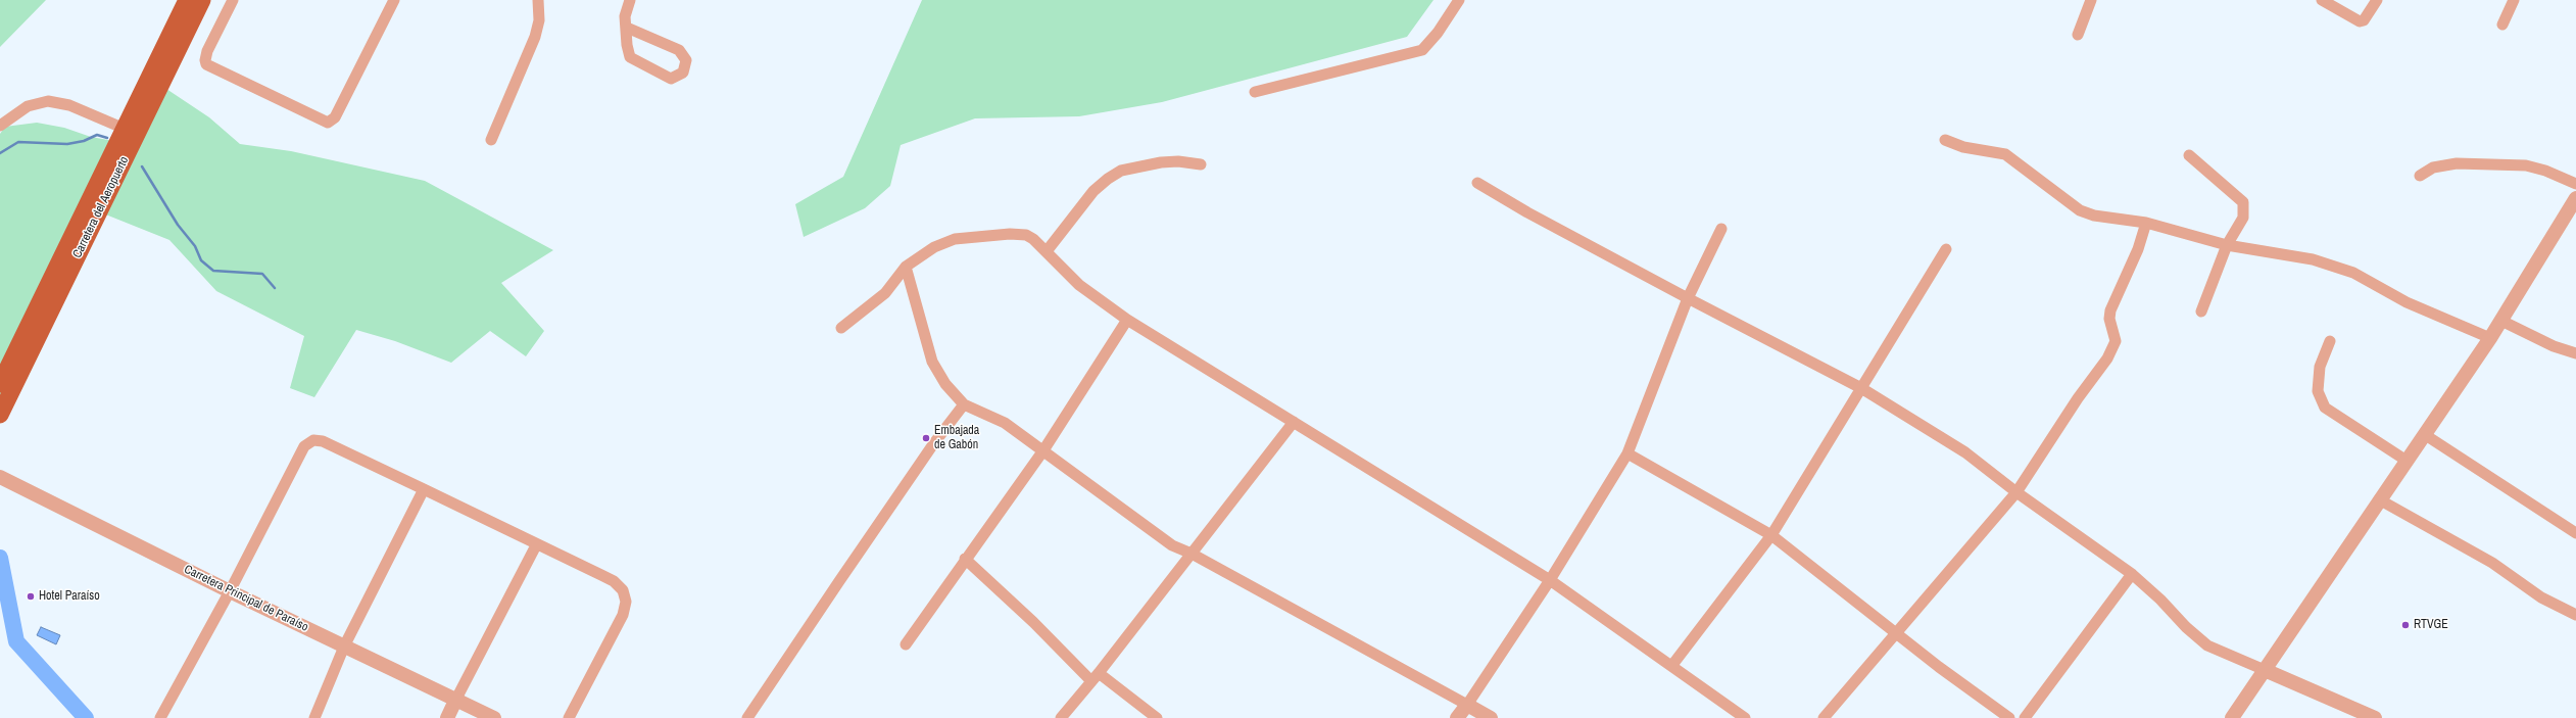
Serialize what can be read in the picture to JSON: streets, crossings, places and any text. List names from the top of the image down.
{
  "streets": {
    "main road": ["Carretera del Aeropuerto"],
    "street": ["Carretera Principal de Paraíso"]
  },
  "places": ["Embajada de Gabón", "Hotel Paraíso", "RTVGE"]
}
